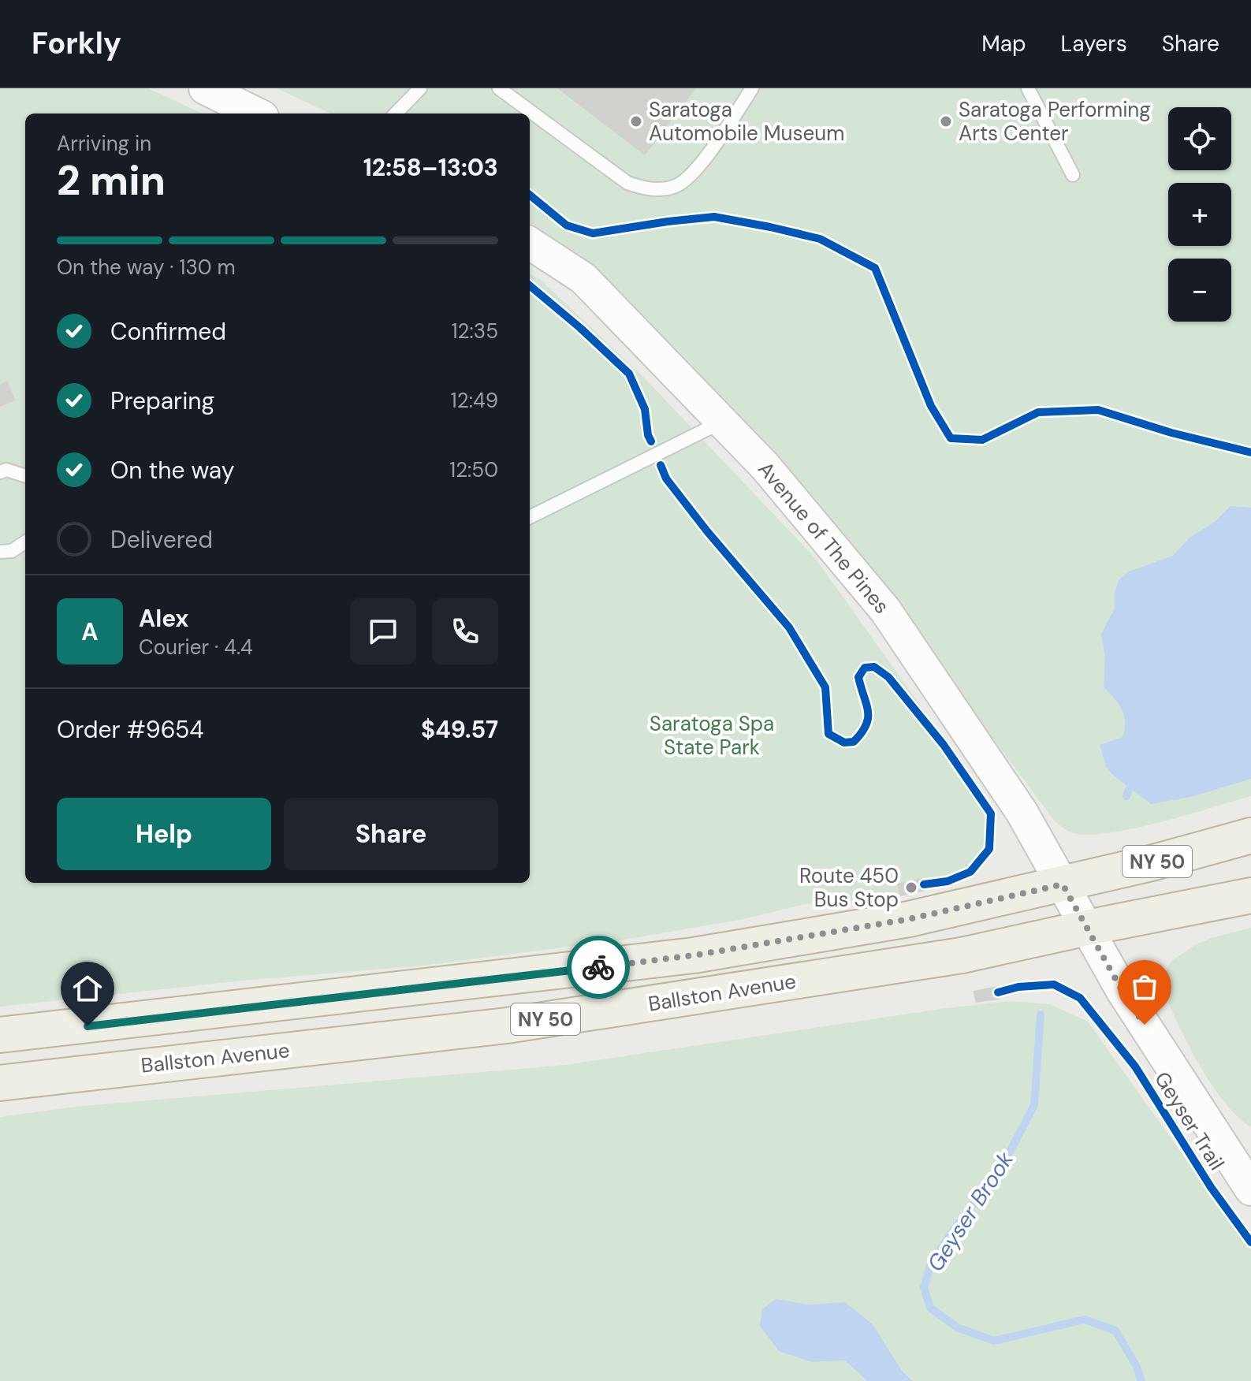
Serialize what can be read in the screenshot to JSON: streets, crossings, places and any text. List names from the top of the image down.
{
  "streets": {
    "highway": ["NY 50", "Ballston Avenue"],
    "street": ["Avenue of The Pines"],
    "cycle path": ["Geyser Trail"]
  },
  "crossings": [
    ["Avenue of The Pines", "Ballston Avenue"]
  ],
  "water": ["Geyser Brook"],
  "parks": ["Saratoga Spa State Park"],
  "places": ["Saratoga Automobile Museum", "Saratoga Performing Arts Center", "Route 450 Bus Stop"],
  "page": {
    "header": "Forkly",
    "nav": ["Map", "Layers", "Share"],
    "map_buttons": ["+", "−"],
    "heading": ["2 min", "Arriving in", "12:58–13:03"],
    "panel": [
      "Alex",
      "Courier · 4.4",
      "Order #9654",
      "$49.57"
    ],
    "bar": "On the way · 130 m",
    "list": [
      ["Confirmed", "12:35"],
      ["Preparing", "12:49"],
      ["On the way", "12:50"],
      "Delivered"
    ],
    "round": "A",
    "buttons": ["Help", "Share"]
  }
}
